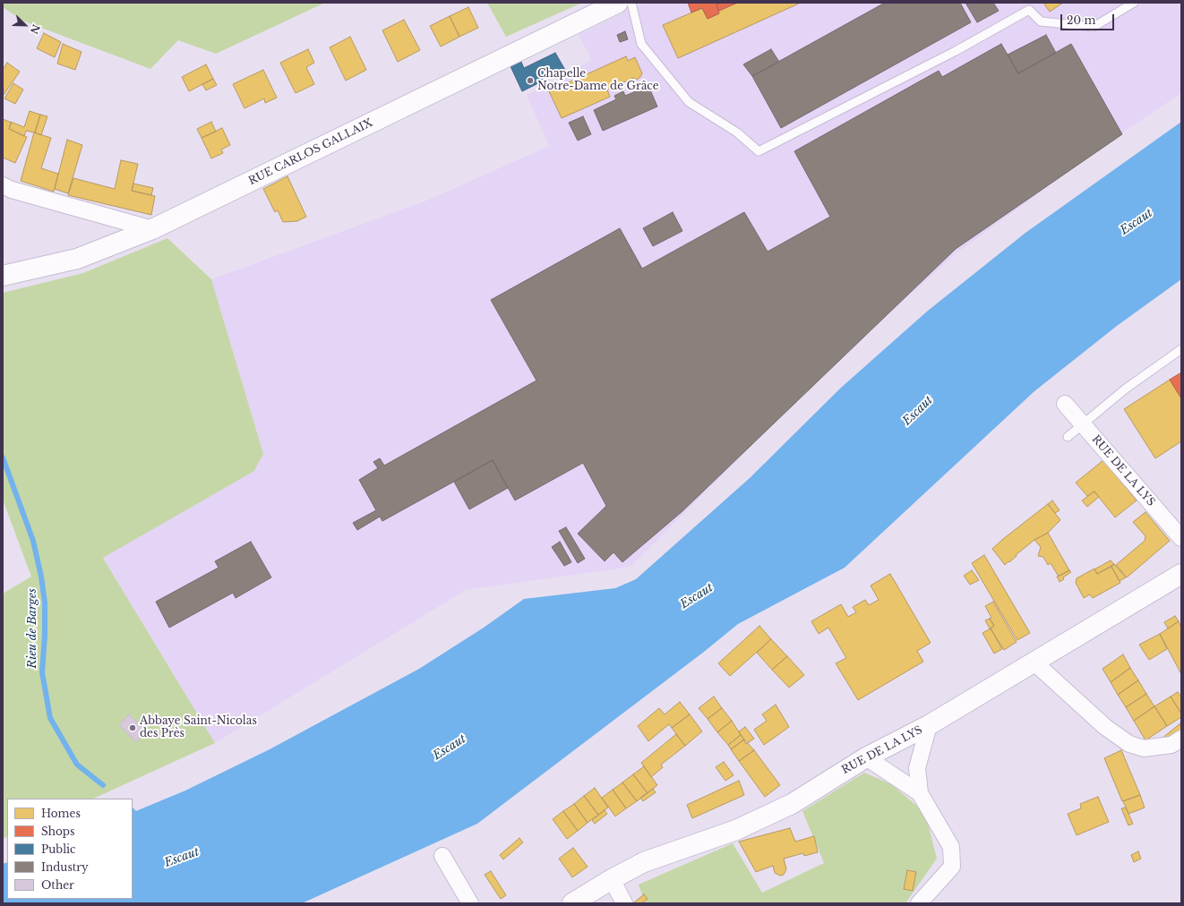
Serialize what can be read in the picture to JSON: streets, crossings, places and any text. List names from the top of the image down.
{
  "streets": {
    "main road": ["RUE CARLOS GALLAIX", "RUE DE LA LYS"]
  },
  "water": ["Escaut", "Rieu de Barges"],
  "places": ["Chapelle Notre-Dame de Grâce", "Abbaye Saint-Nicolas des Près"],
  "legend": [
    "Homes",
    "Shops",
    "Public",
    "Industry",
    "Other"
  ],
  "scale_bar": "20 m",
  "north": "bottom right"
}
